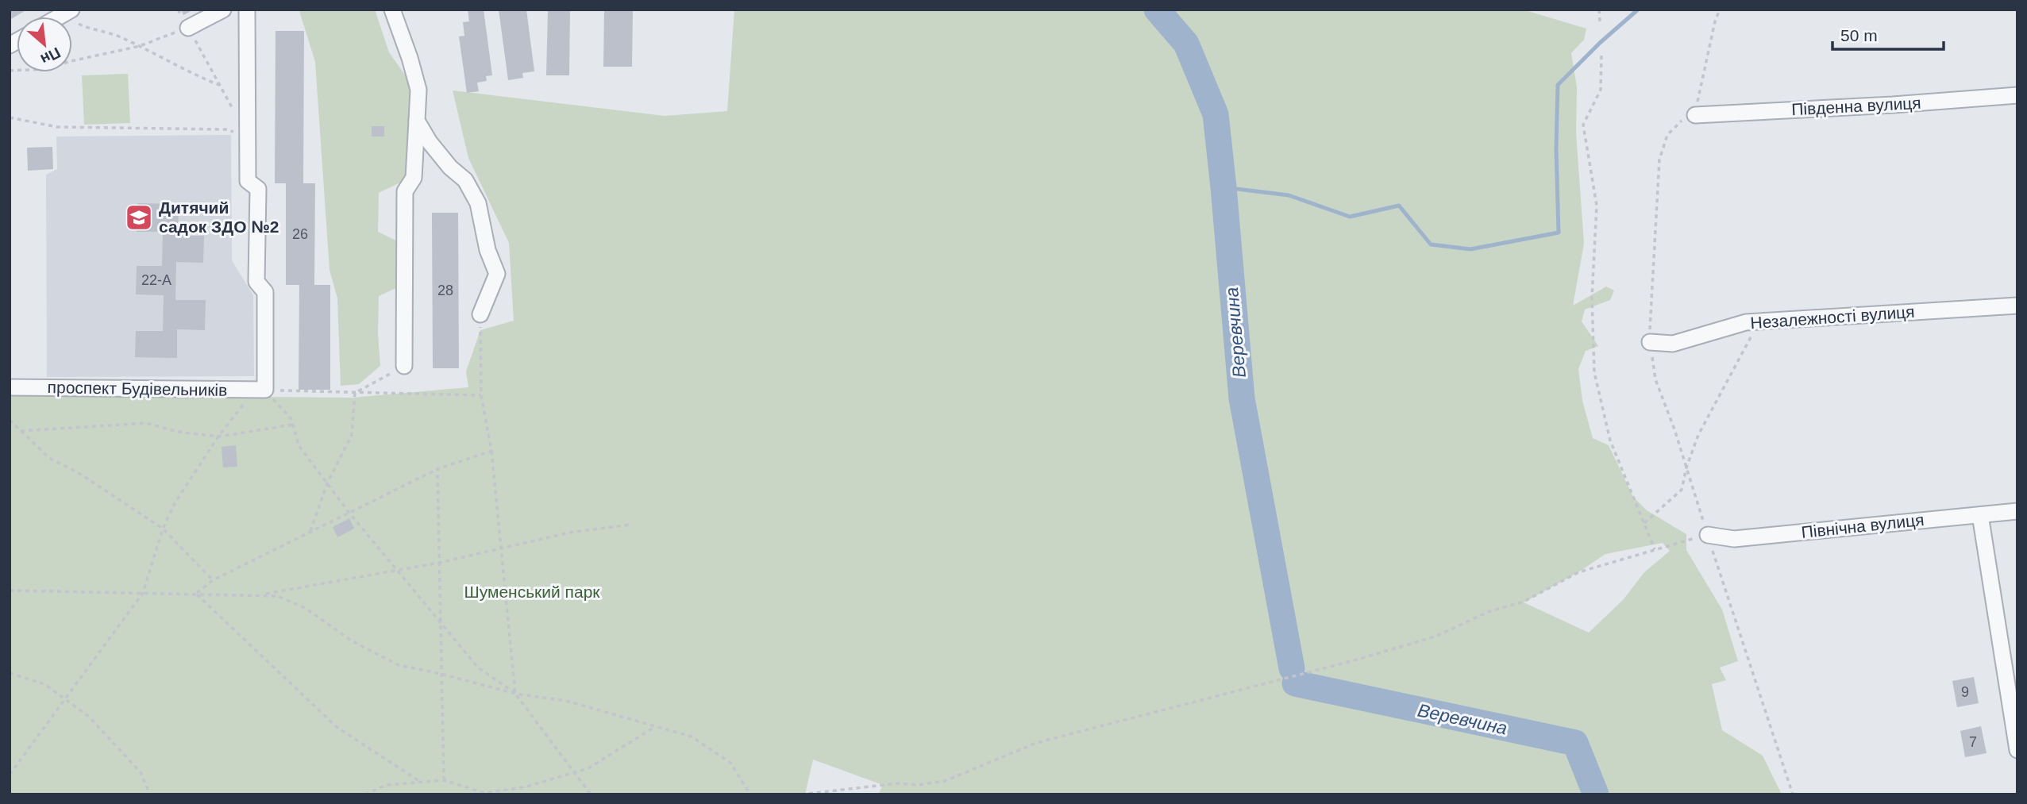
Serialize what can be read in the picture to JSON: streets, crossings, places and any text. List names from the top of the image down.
{
  "streets": {
    "street": [
      "Південна вулиця",
      "Незалежності вулиця",
      "проспект Будівельників",
      "Північна вулиця"
    ]
  },
  "water": ["Веревчина"],
  "parks": ["Шуменський парк"],
  "places": {
    "school or university": ["Дитячий садок ЗДО №2"]
  },
  "house_numbers": [
    "26",
    "22-А",
    "28",
    "9",
    "7"
  ],
  "scale_bar": "50 m",
  "north": "bottom right"
}
